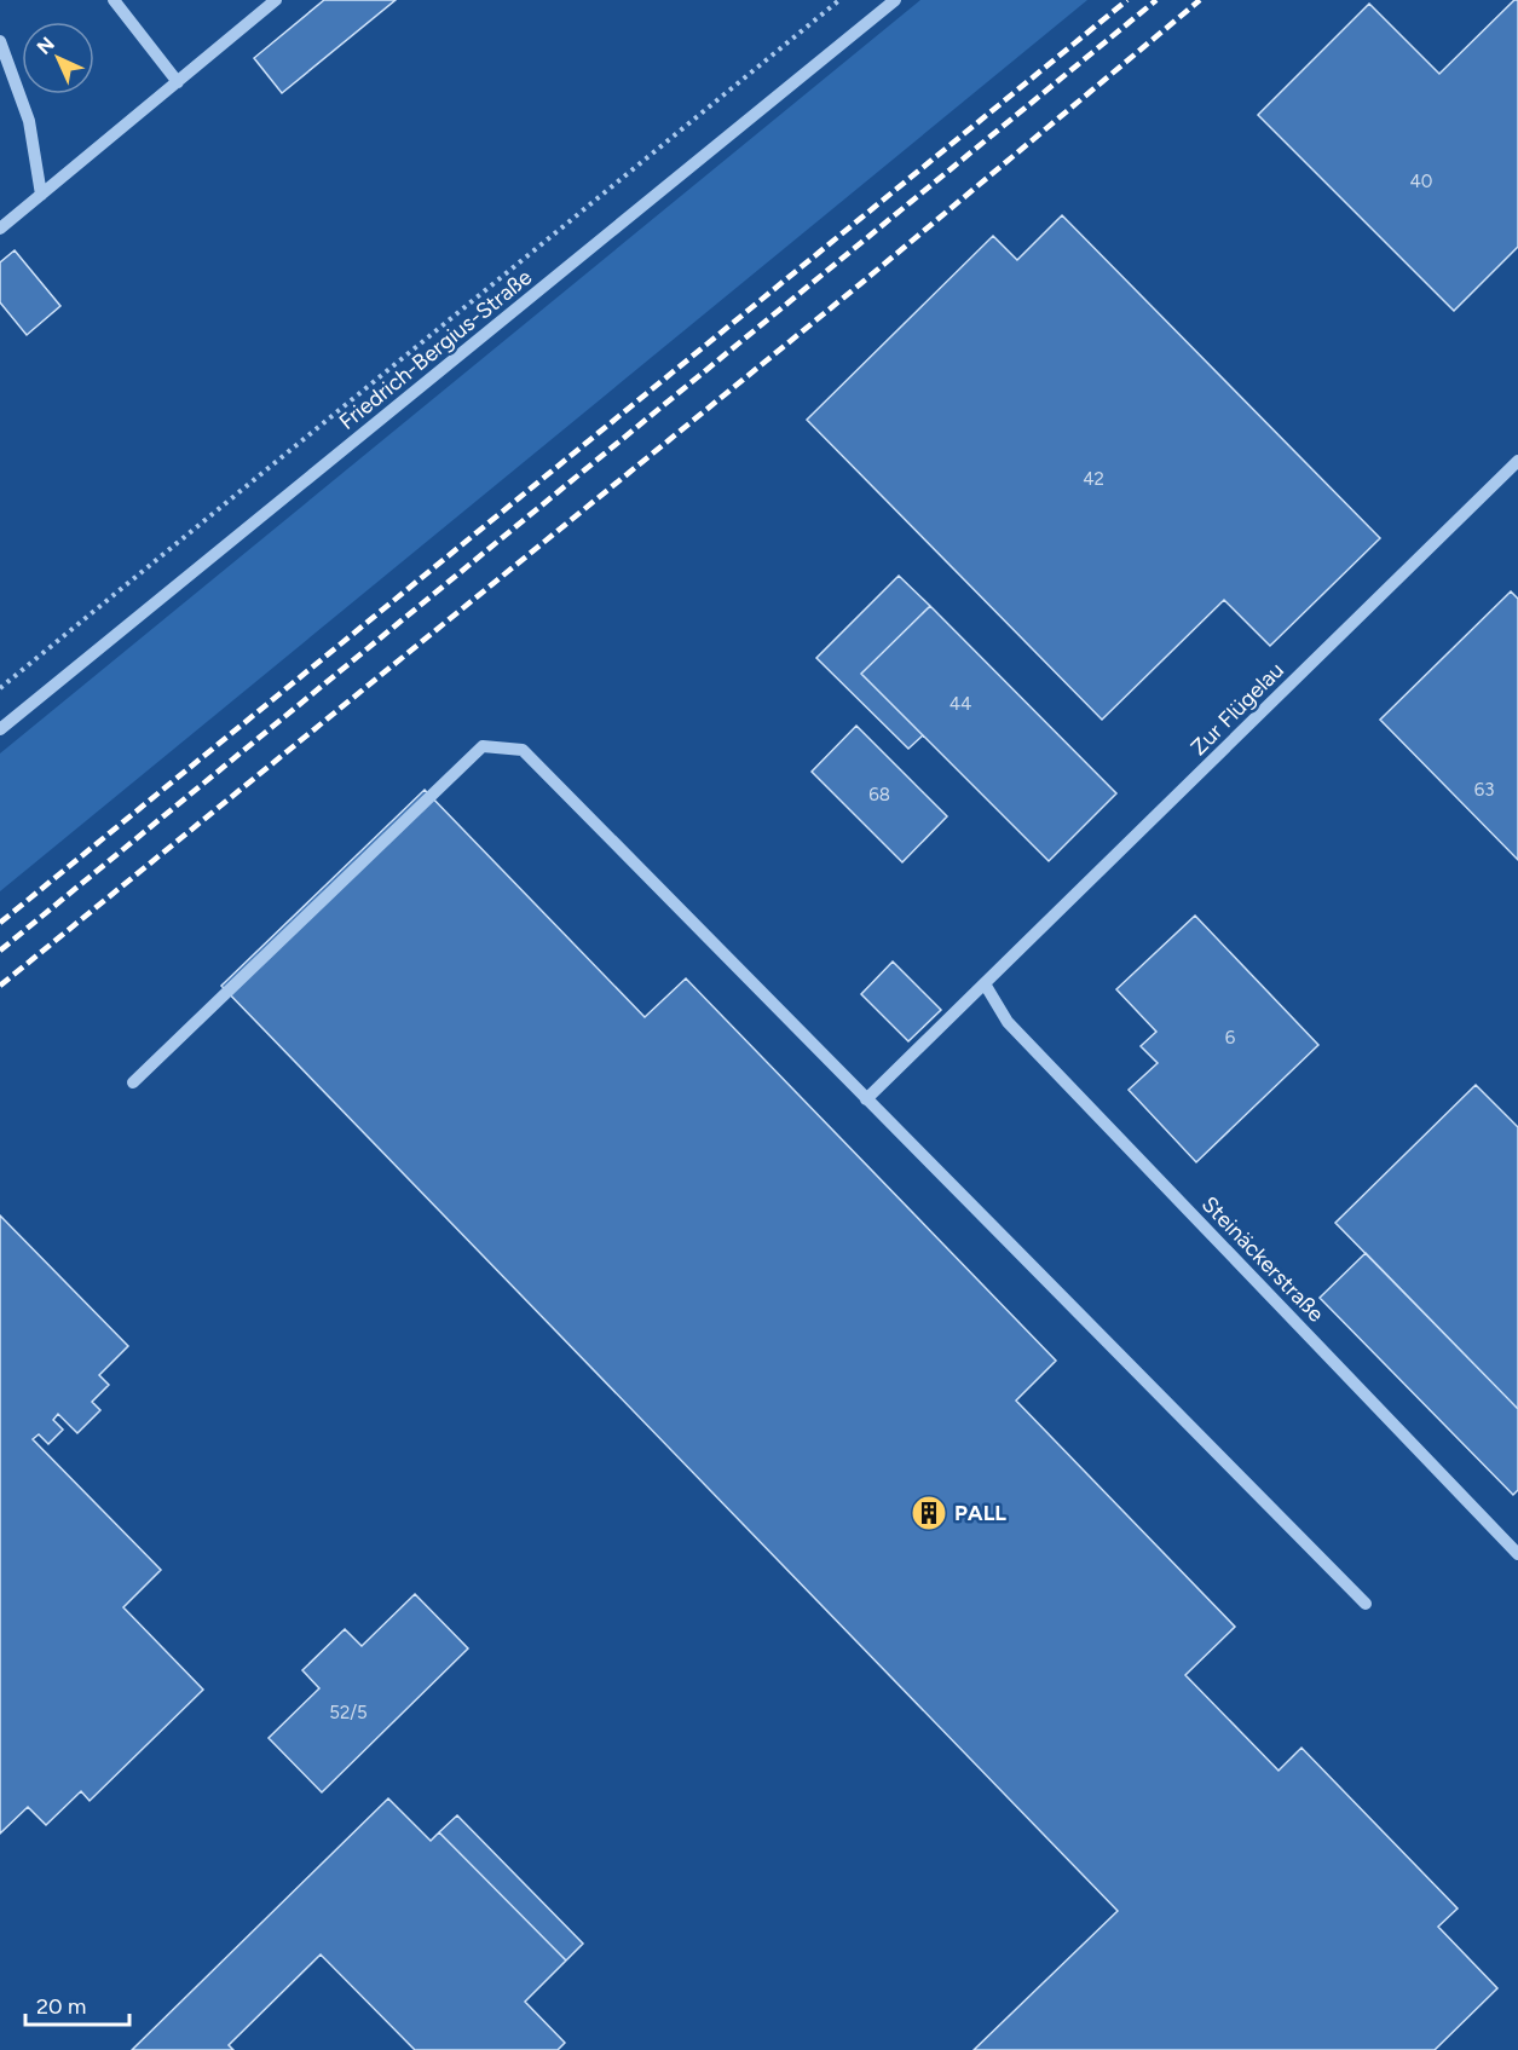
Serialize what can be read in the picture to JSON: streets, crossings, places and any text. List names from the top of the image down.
{
  "streets": {
    "street": ["Friedrich-Bergius-Straße", "Zur Flügelau", "Steinäckerstraße"]
  },
  "crossings": [
    ["Zur Flügelau", "Steinäckerstraße"]
  ],
  "places": {
    "building": ["PALL"]
  },
  "house_numbers": [
    "40",
    "42",
    "44",
    "63",
    "68",
    "6",
    "52/5"
  ],
  "scale_bar": "20 m",
  "north": "top left"
}
